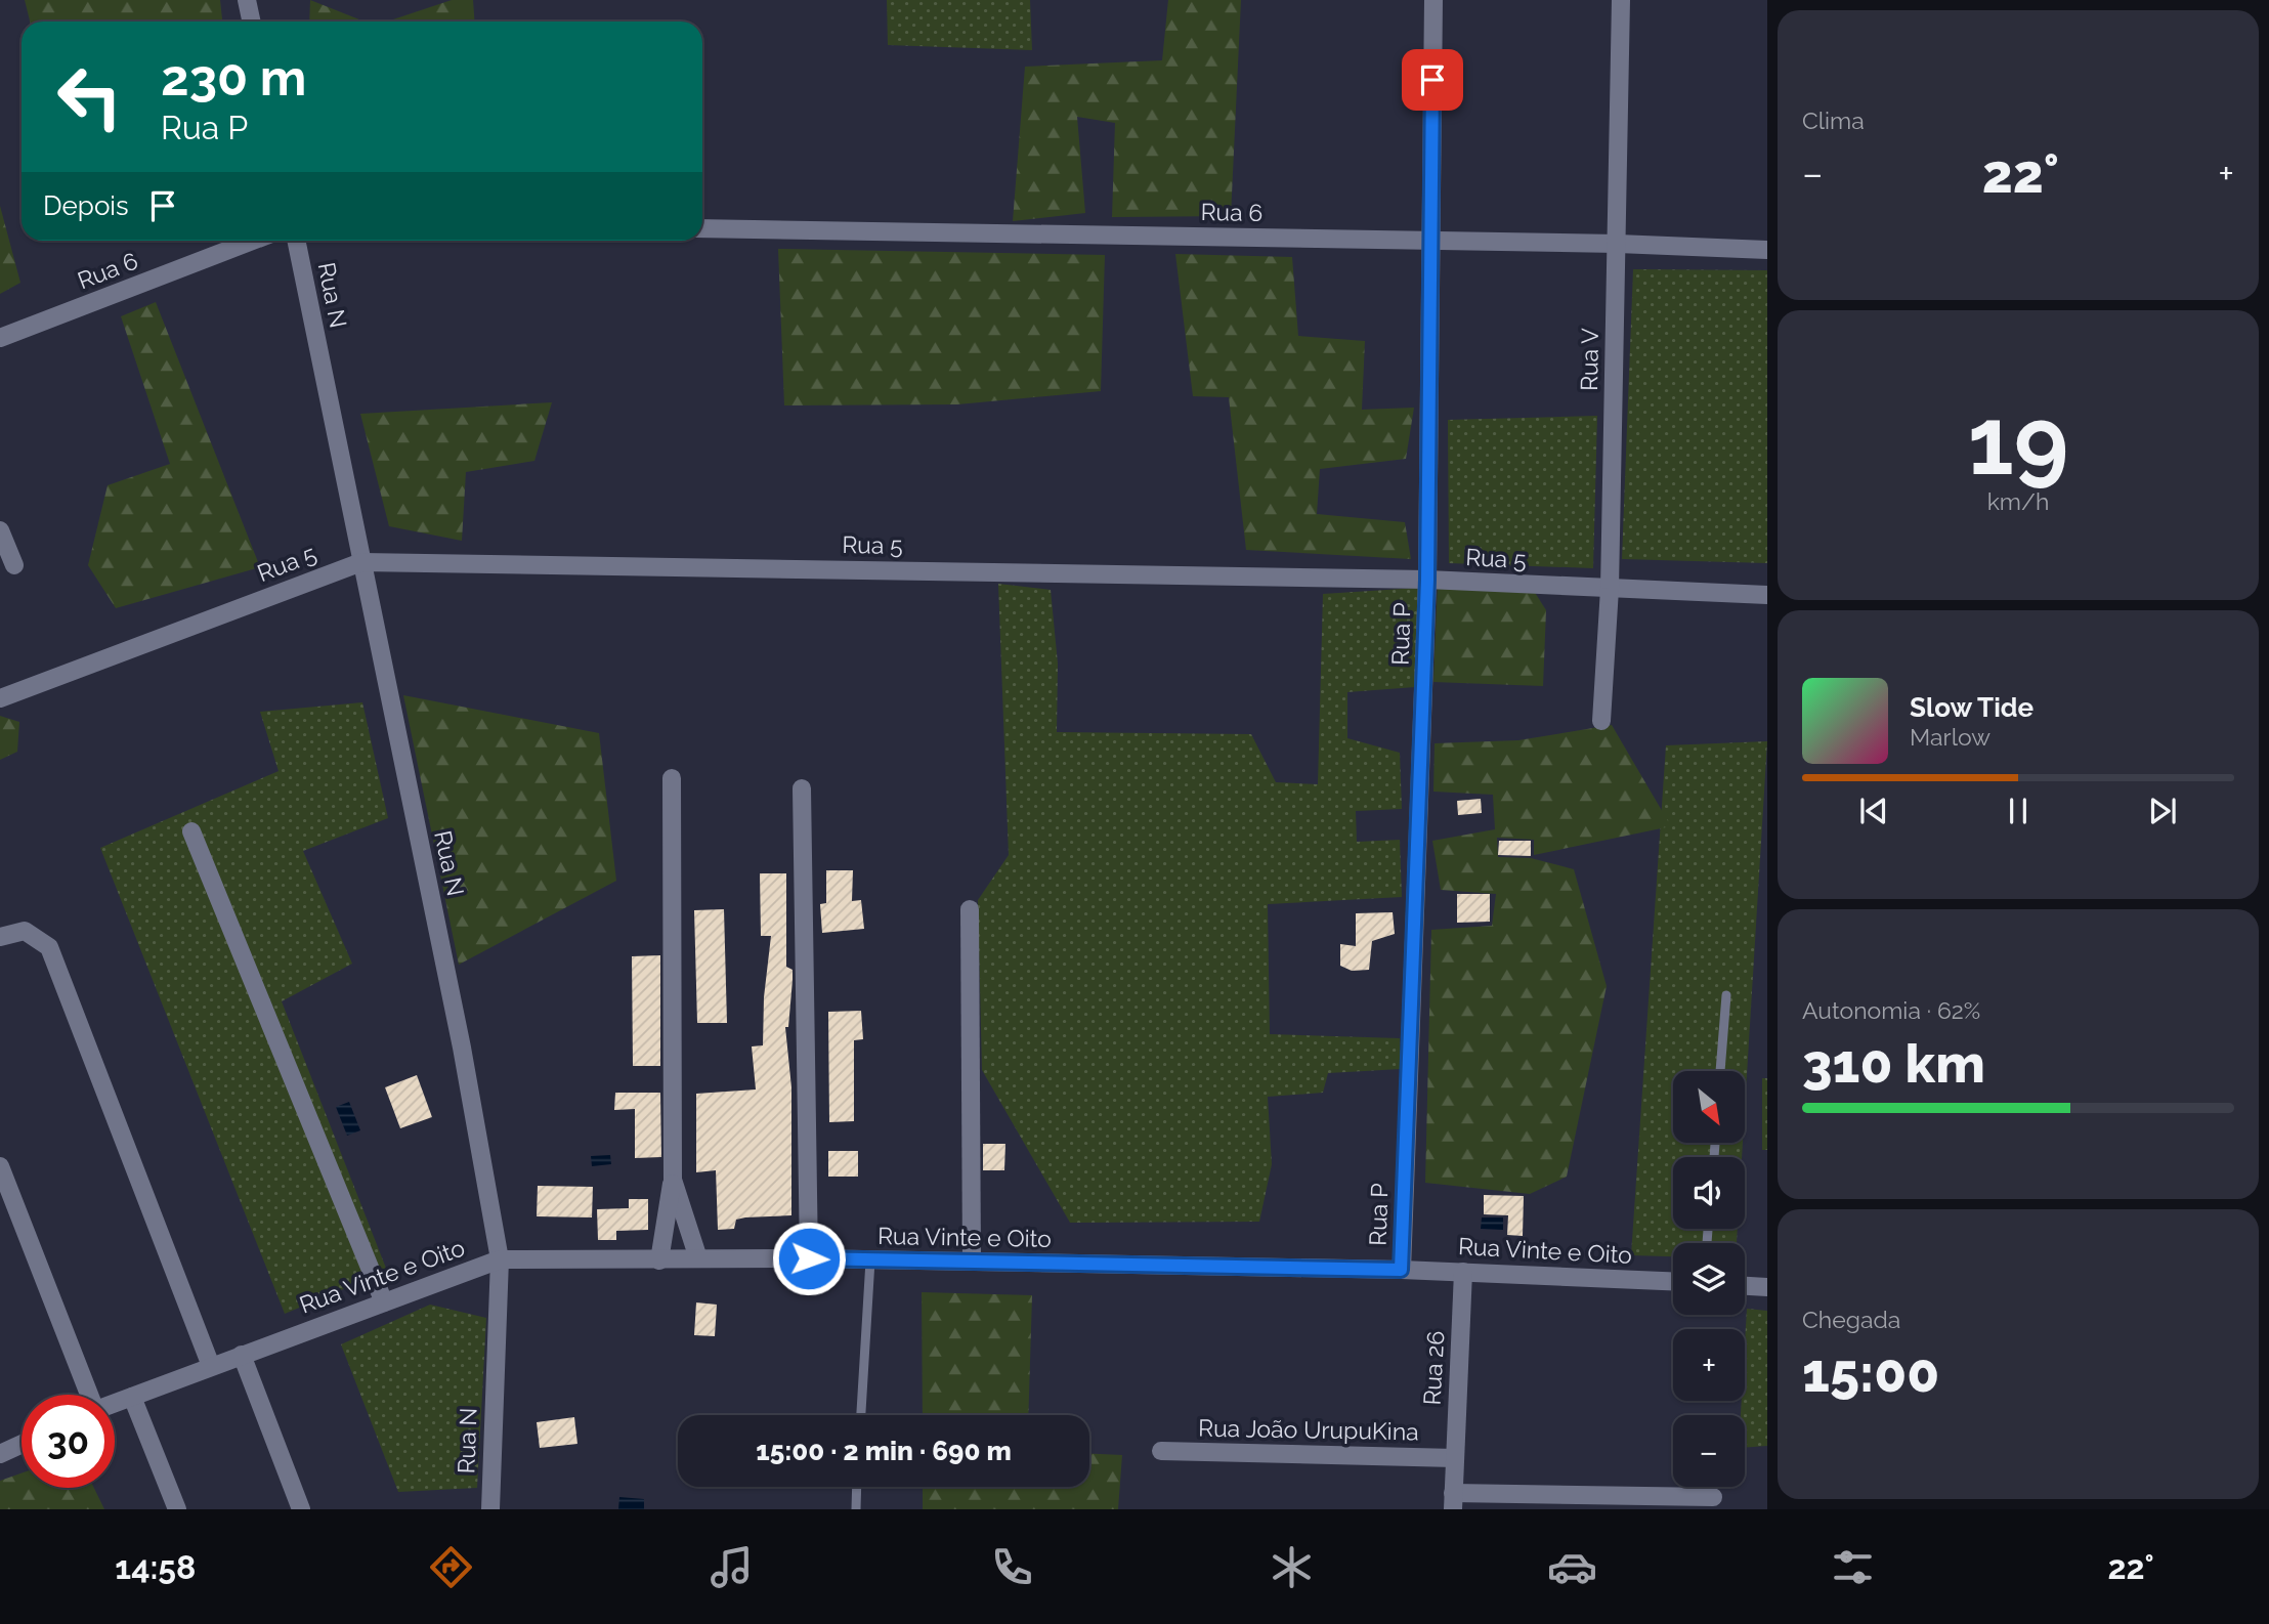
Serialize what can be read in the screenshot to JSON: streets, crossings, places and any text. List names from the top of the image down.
{
  "streets": {
    "street": [
      "Rua 6",
      "Rua N",
      "Rua V",
      "Rua 5",
      "Rua P",
      "Rua Vinte e Oito",
      "Rua 26",
      "Rua João UrupuKina"
    ]
  },
  "crossings": [
    ["Rua 6", "Rua V"],
    ["Rua 6", "Rua P"],
    ["Rua N", "Rua 5"],
    ["Rua N", "Rua Vinte e Oito"],
    ["Rua V", "Rua 5"],
    ["Rua 5", "Rua P"],
    ["Rua P", "Rua Vinte e Oito"],
    ["Rua Vinte e Oito", "Rua 26"],
    ["Rua 26", "Rua João UrupuKina"]
  ],
  "north": "bottom right",
  "page": {
    "tile": [
      "Clima",
      ["19", "km/h"],
      ["Autonomia · 62%", "310 km"],
      ["Chegada", "15:00"]
    ],
    "turn": ["230 m", "Rua P"],
    "heat": ["−", "22°", "+"],
    "then": "Depois",
    "song": ["Slow Tide", "Marlow"],
    "map_buttons": ["+", "−"],
    "limit": "30",
    "trip": "15:00 · 2 min · 690 m",
    "tabs": ["14:58", "22°"]
  }
}
